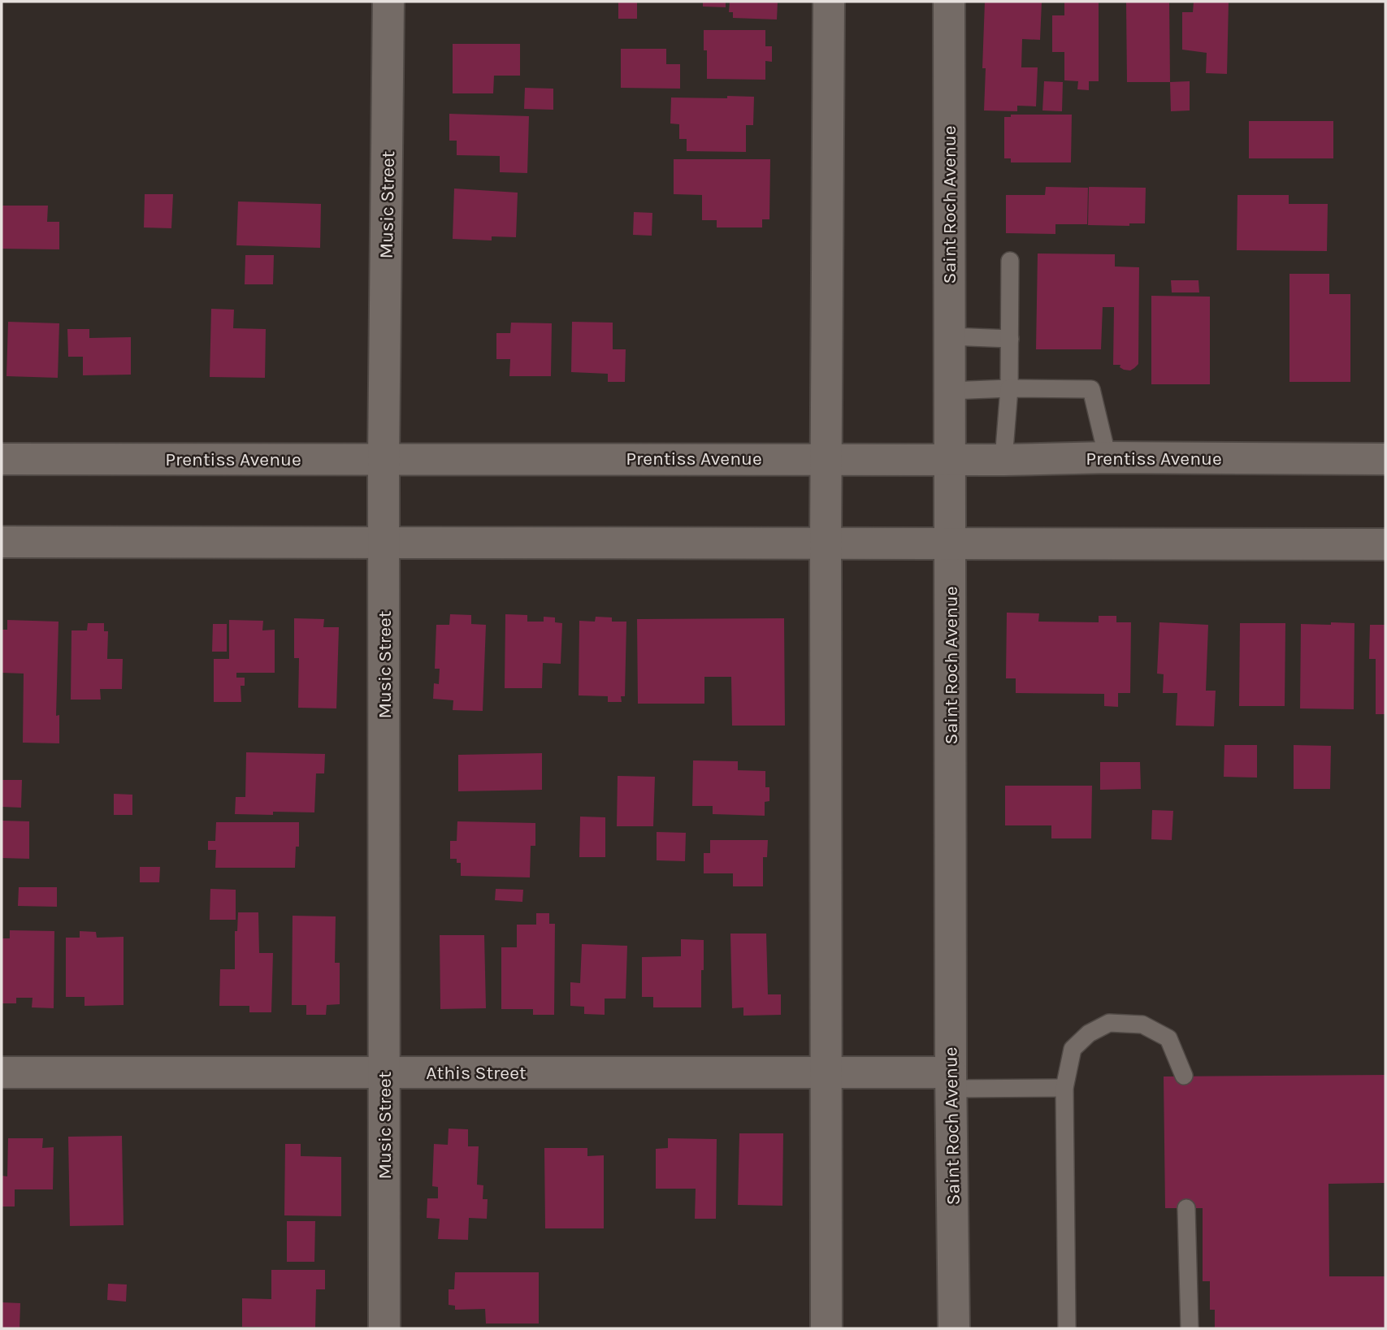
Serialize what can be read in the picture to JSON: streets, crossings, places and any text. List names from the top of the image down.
{
  "streets": {
    "street": [
      "Music Street",
      "Saint Roch Avenue",
      "Prentiss Avenue",
      "Athis Street"
    ]
  },
  "crossings": [
    ["Music Street", "Prentiss Avenue"],
    ["Music Street", "Athis Street"],
    ["Saint Roch Avenue", "Prentiss Avenue"],
    ["Saint Roch Avenue", "Athis Street"]
  ]
}
